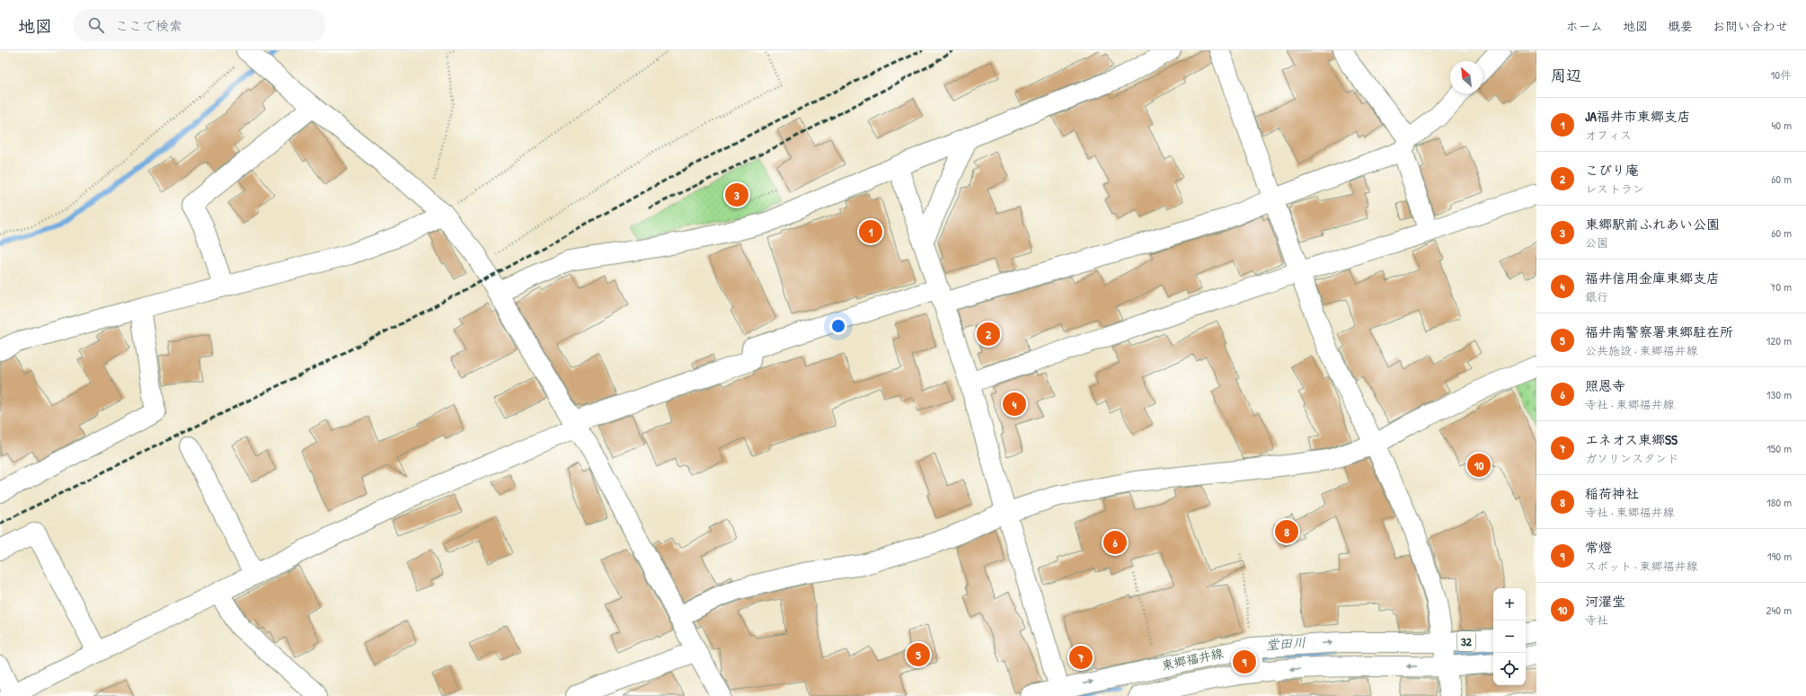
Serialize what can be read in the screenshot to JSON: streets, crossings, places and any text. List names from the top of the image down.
{
  "streets": {
    "street": ["32", "東郷福井線"]
  },
  "crossings": [
    ["32", "東郷福井線"]
  ],
  "water": ["堂田川"],
  "north": "top left",
  "page": {
    "header": "地図",
    "search": "ここで検索",
    "nav": [
      "ホーム",
      "地図",
      "概要",
      "お問い合わせ"
    ],
    "heading": ["周辺", "10件"],
    "list": [
      {
        "mark": "1",
        "name": "JA福井市東郷支店",
        "note": "オフィス",
        "value": "40 m"
      },
      {
        "mark": "2",
        "name": "こびり庵",
        "note": "レストラン",
        "value": "60 m"
      },
      {
        "mark": "3",
        "name": "東郷駅前ふれあい公園",
        "note": "公園",
        "value": "60 m"
      },
      {
        "mark": "4",
        "name": "福井信用金庫東郷支店",
        "note": "銀行",
        "value": "70 m"
      },
      {
        "mark": "5",
        "name": "福井南警察署東郷駐在所",
        "note": "公共施設 · 東郷福井線",
        "value": "120 m"
      },
      {
        "mark": "6",
        "name": "照恩寺",
        "note": "寺社 · 東郷福井線",
        "value": "130 m"
      },
      {
        "mark": "7",
        "name": "エネオス東郷SS",
        "note": "ガソリンスタンド",
        "value": "150 m"
      },
      {
        "mark": "8",
        "name": "稲荷神社",
        "note": "寺社 · 東郷福井線",
        "value": "180 m"
      },
      {
        "mark": "9",
        "name": "常燈",
        "note": "スポット · 東郷福井線",
        "value": "190 m"
      },
      {
        "mark": "10",
        "name": "河濯堂",
        "note": "寺社",
        "value": "240 m"
      }
    ],
    "pins": [
      "3",
      "1",
      "2",
      "4",
      "10",
      "8",
      "6",
      "5",
      "7",
      "9"
    ],
    "map_buttons": ["+", "−"]
  }
}
